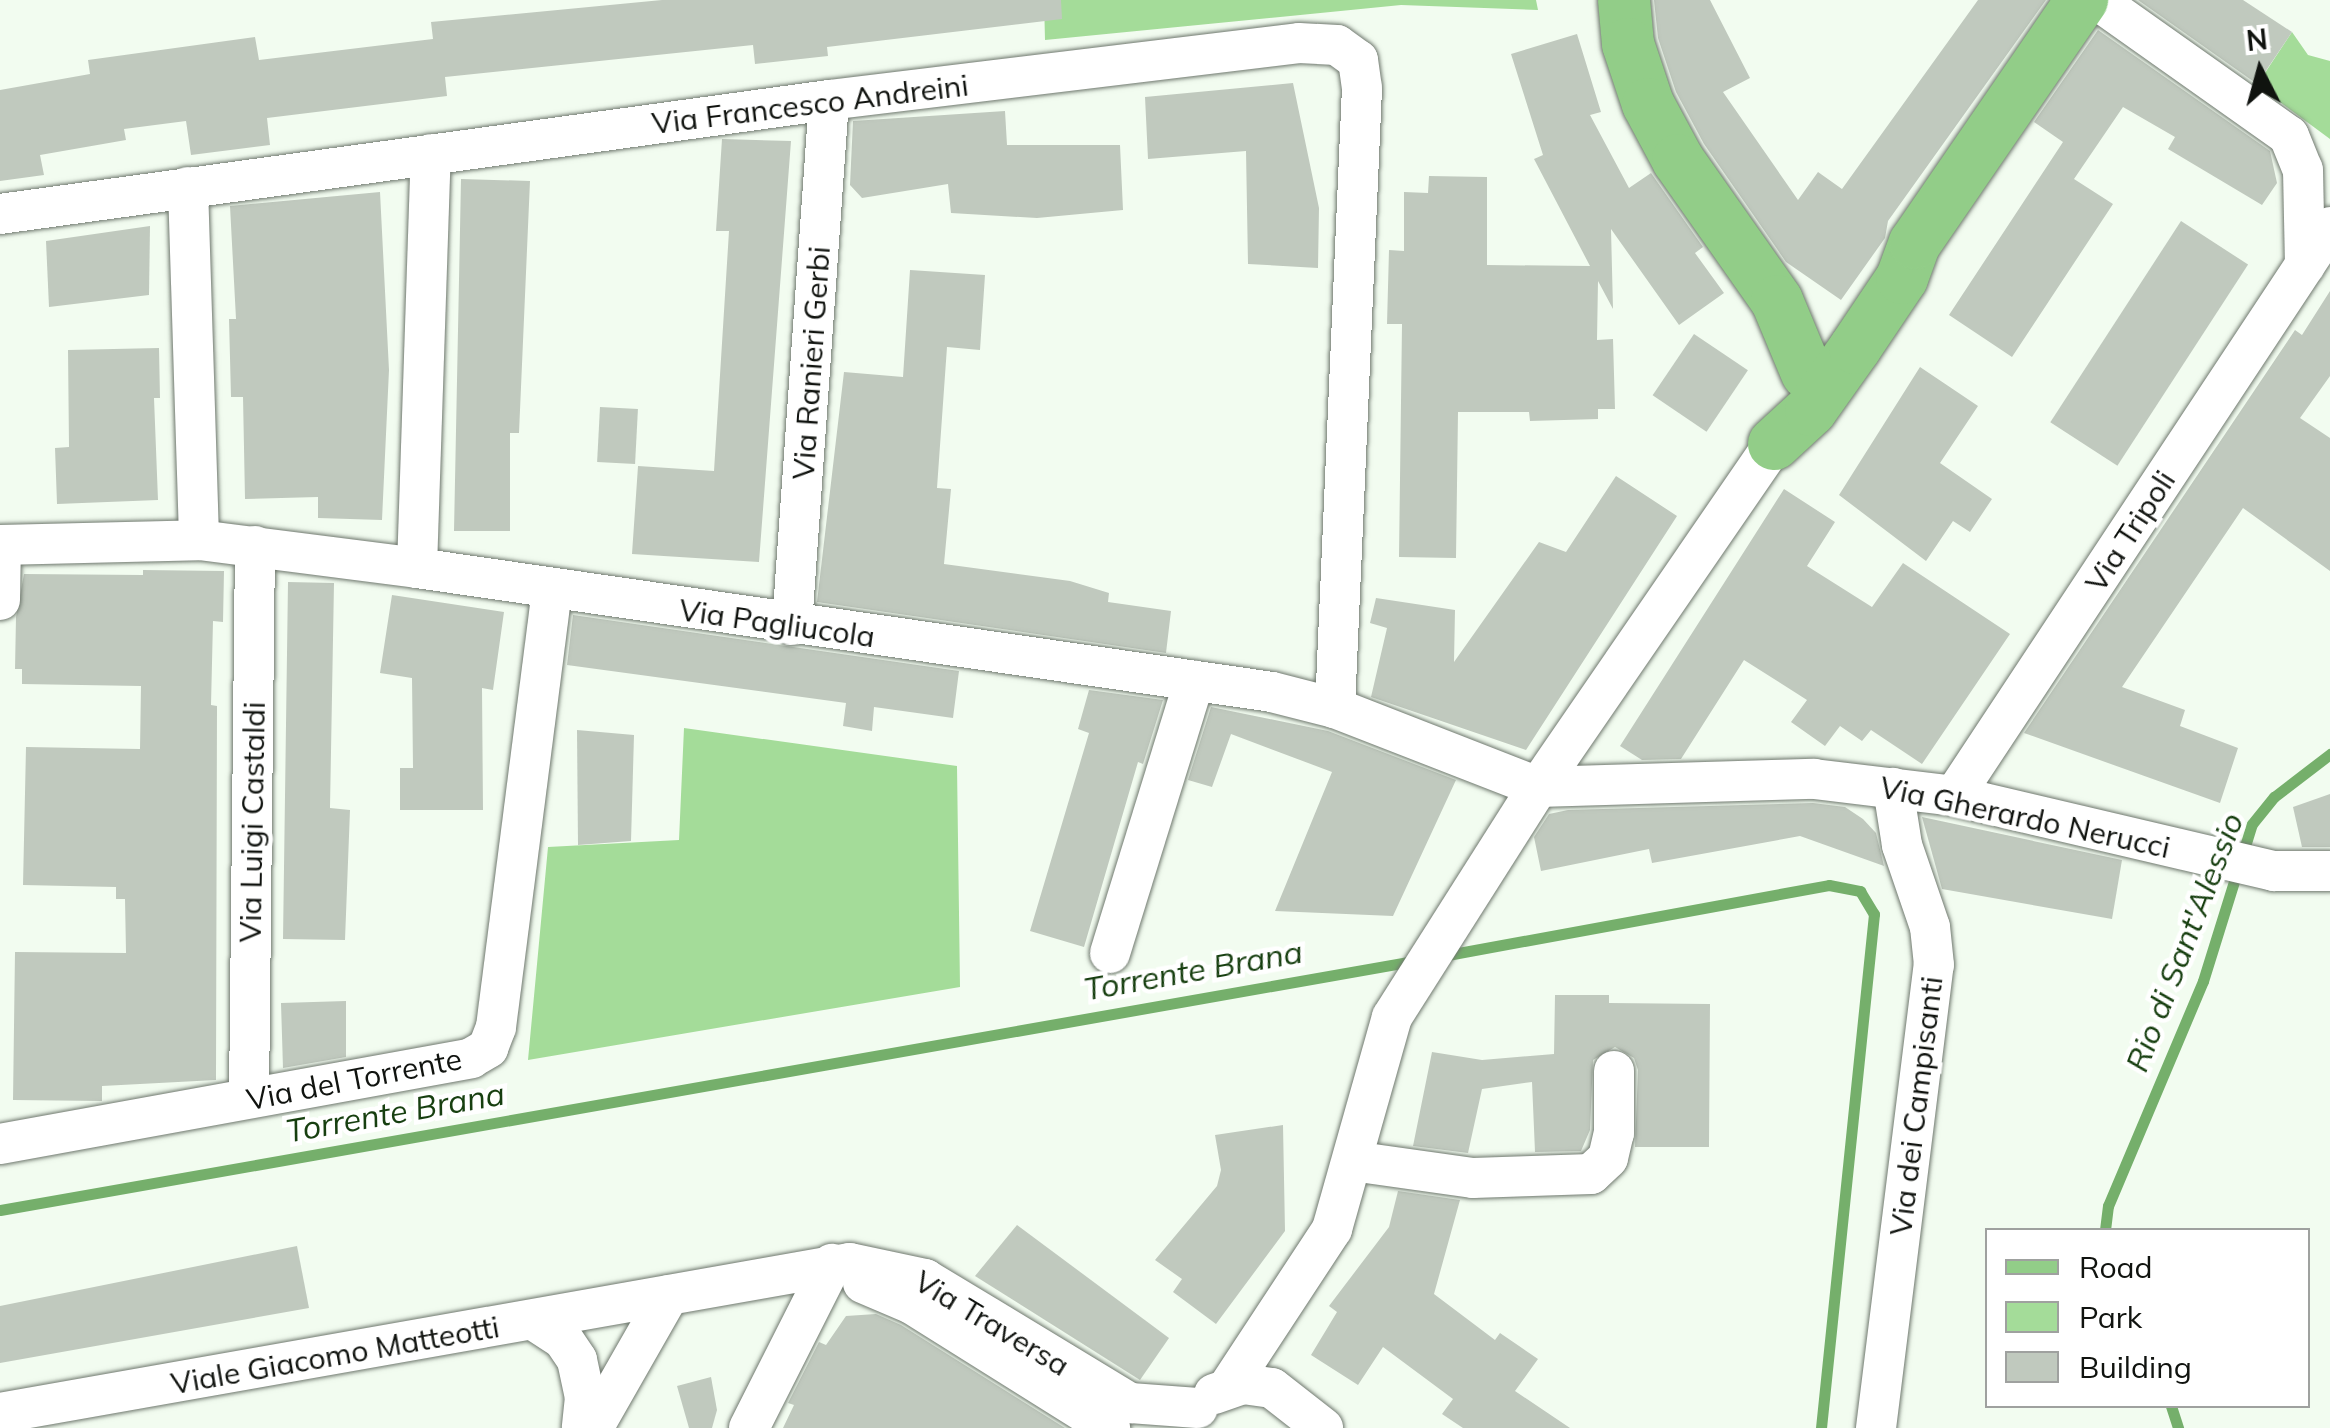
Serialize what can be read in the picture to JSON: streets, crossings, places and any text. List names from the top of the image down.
{
  "streets": {
    "street": [
      "Via Francesco Andreini",
      "Via Ranieri Gerbi",
      "Via Tripoli",
      "Via Pagliucola",
      "Via Gherardo Nerucci",
      "Via Luigi Castaldi",
      "Via del Torrente",
      "Via dei Campisanti",
      "Via Traversa",
      "Viale Giacomo Matteotti"
    ]
  },
  "crossings": [
    ["Via Francesco Andreini", "Via Ranieri Gerbi"],
    ["Via Francesco Andreini", "Via Pagliucola"],
    ["Via Ranieri Gerbi", "Via Pagliucola"],
    ["Via Tripoli", "Via Gherardo Nerucci"],
    ["Via Pagliucola", "Via Gherardo Nerucci"],
    ["Via Pagliucola", "Via Luigi Castaldi"],
    ["Via Pagliucola", "Via del Torrente"],
    ["Via Gherardo Nerucci", "Via dei Campisanti"],
    ["Via Luigi Castaldi", "Via del Torrente"],
    ["Via Traversa", "Viale Giacomo Matteotti"]
  ],
  "water": ["Rio di Sant'Alessio", "Torrente Brana"],
  "legend": ["Road", "Park", "Building"],
  "north": "top"
}
